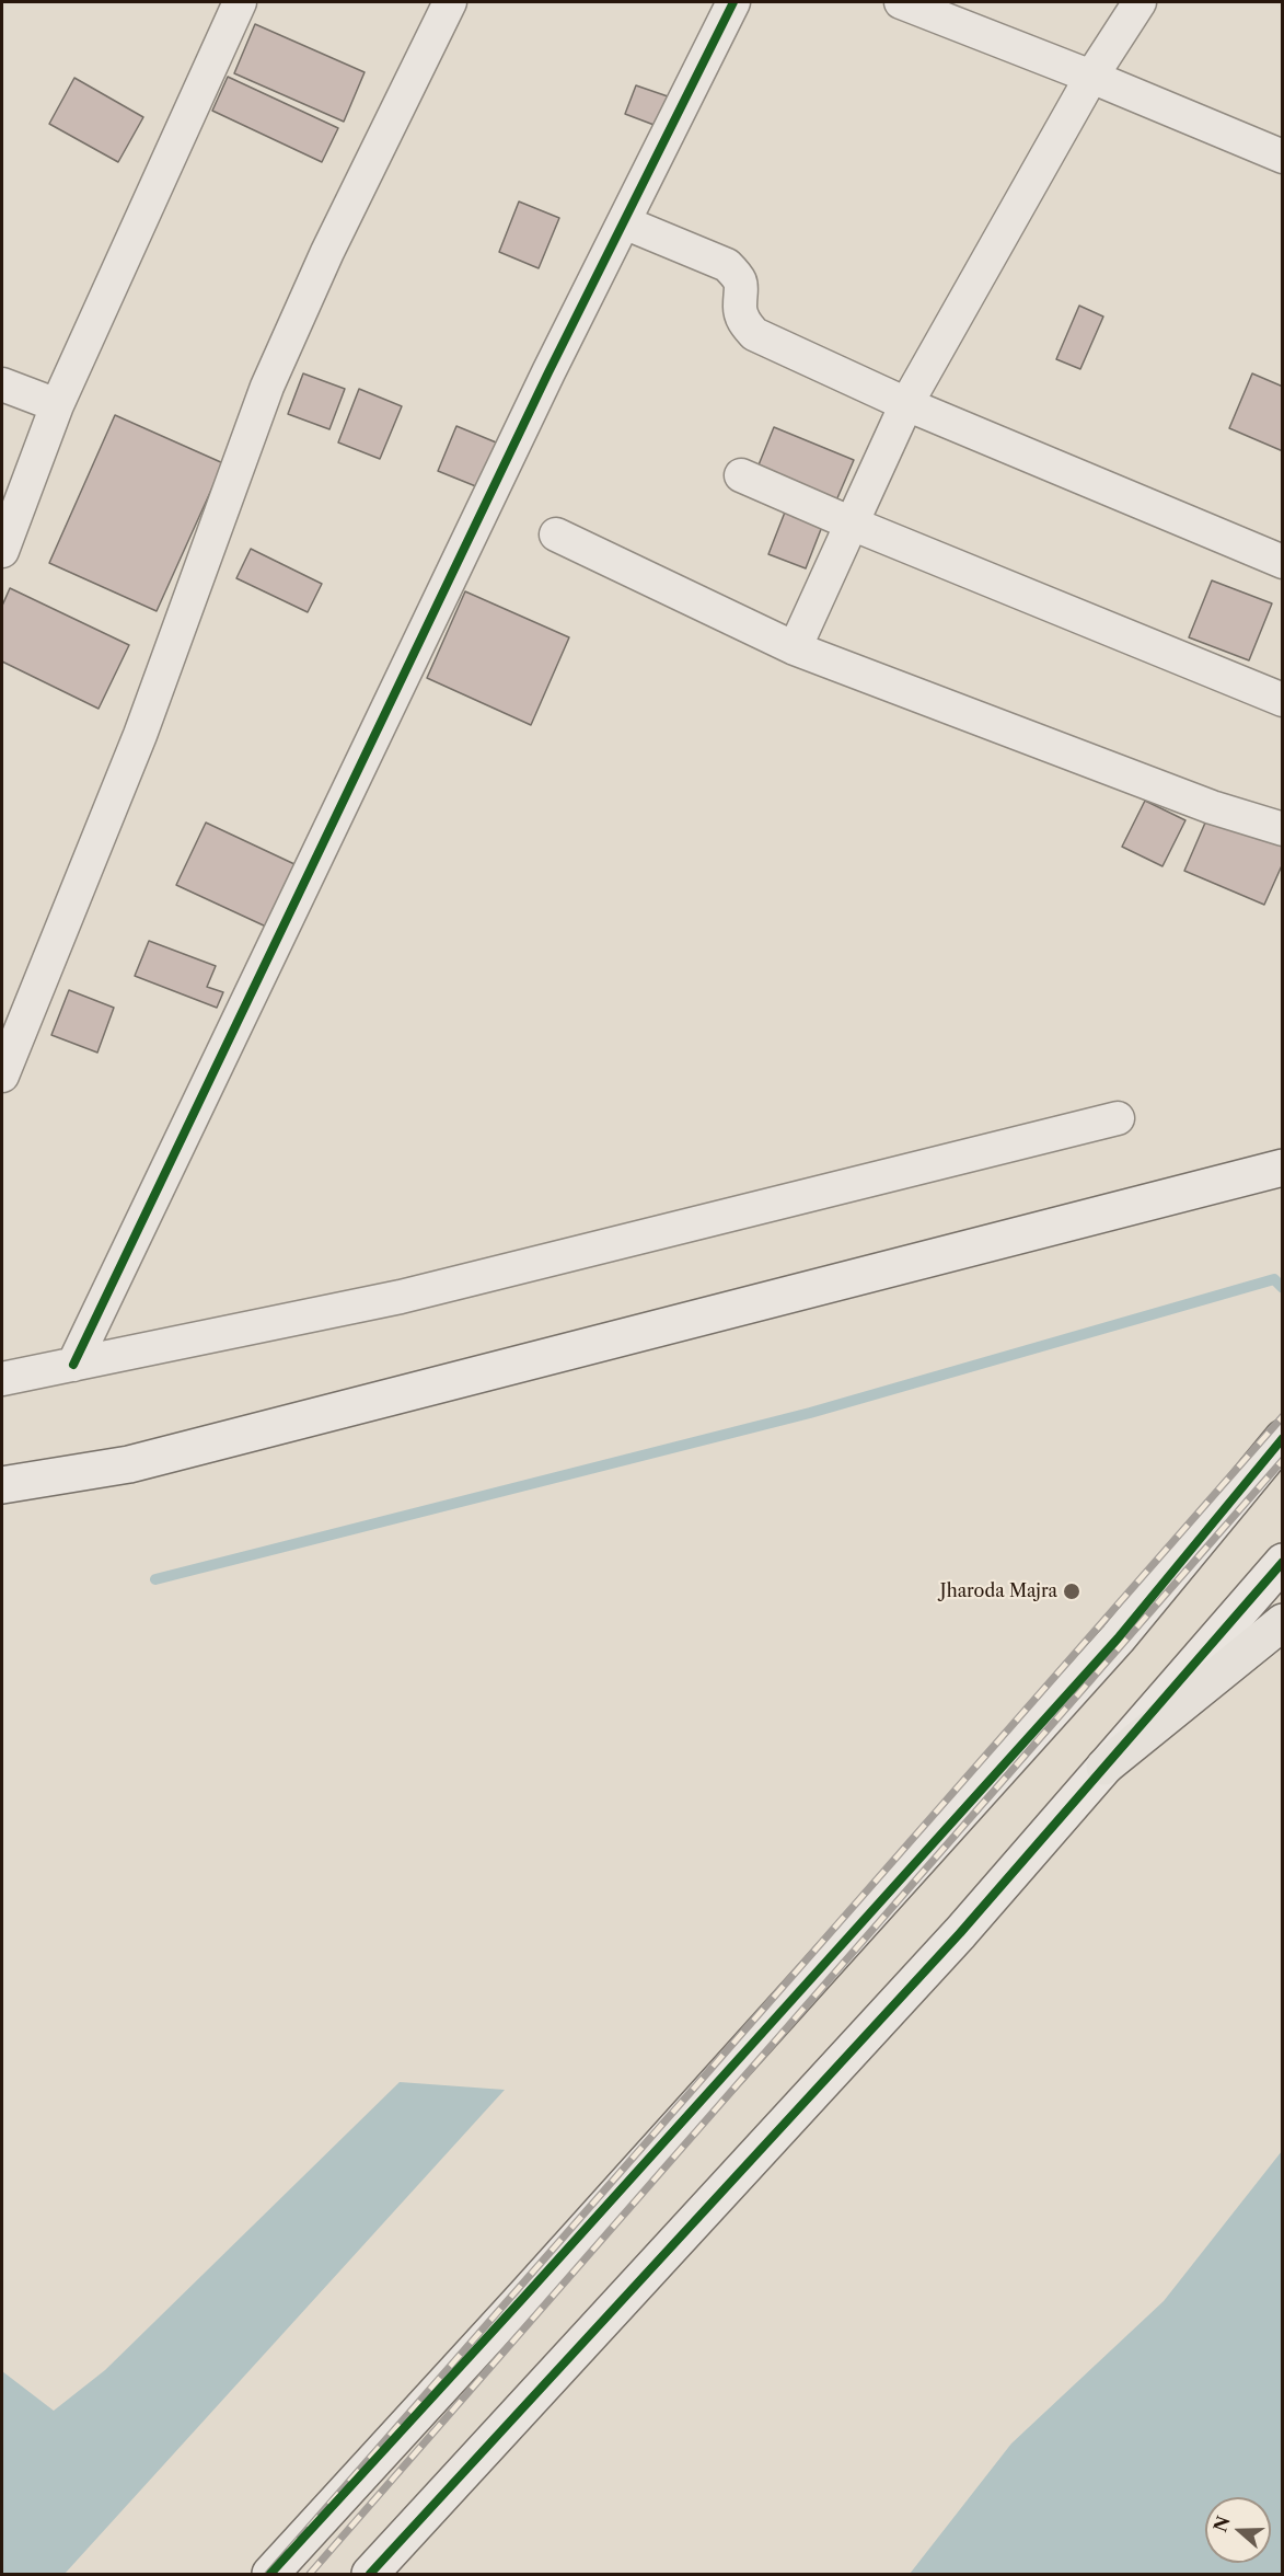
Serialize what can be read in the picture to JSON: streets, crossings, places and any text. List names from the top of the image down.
{
  "places": ["Jharoda Majra"],
  "north": "left"
}
